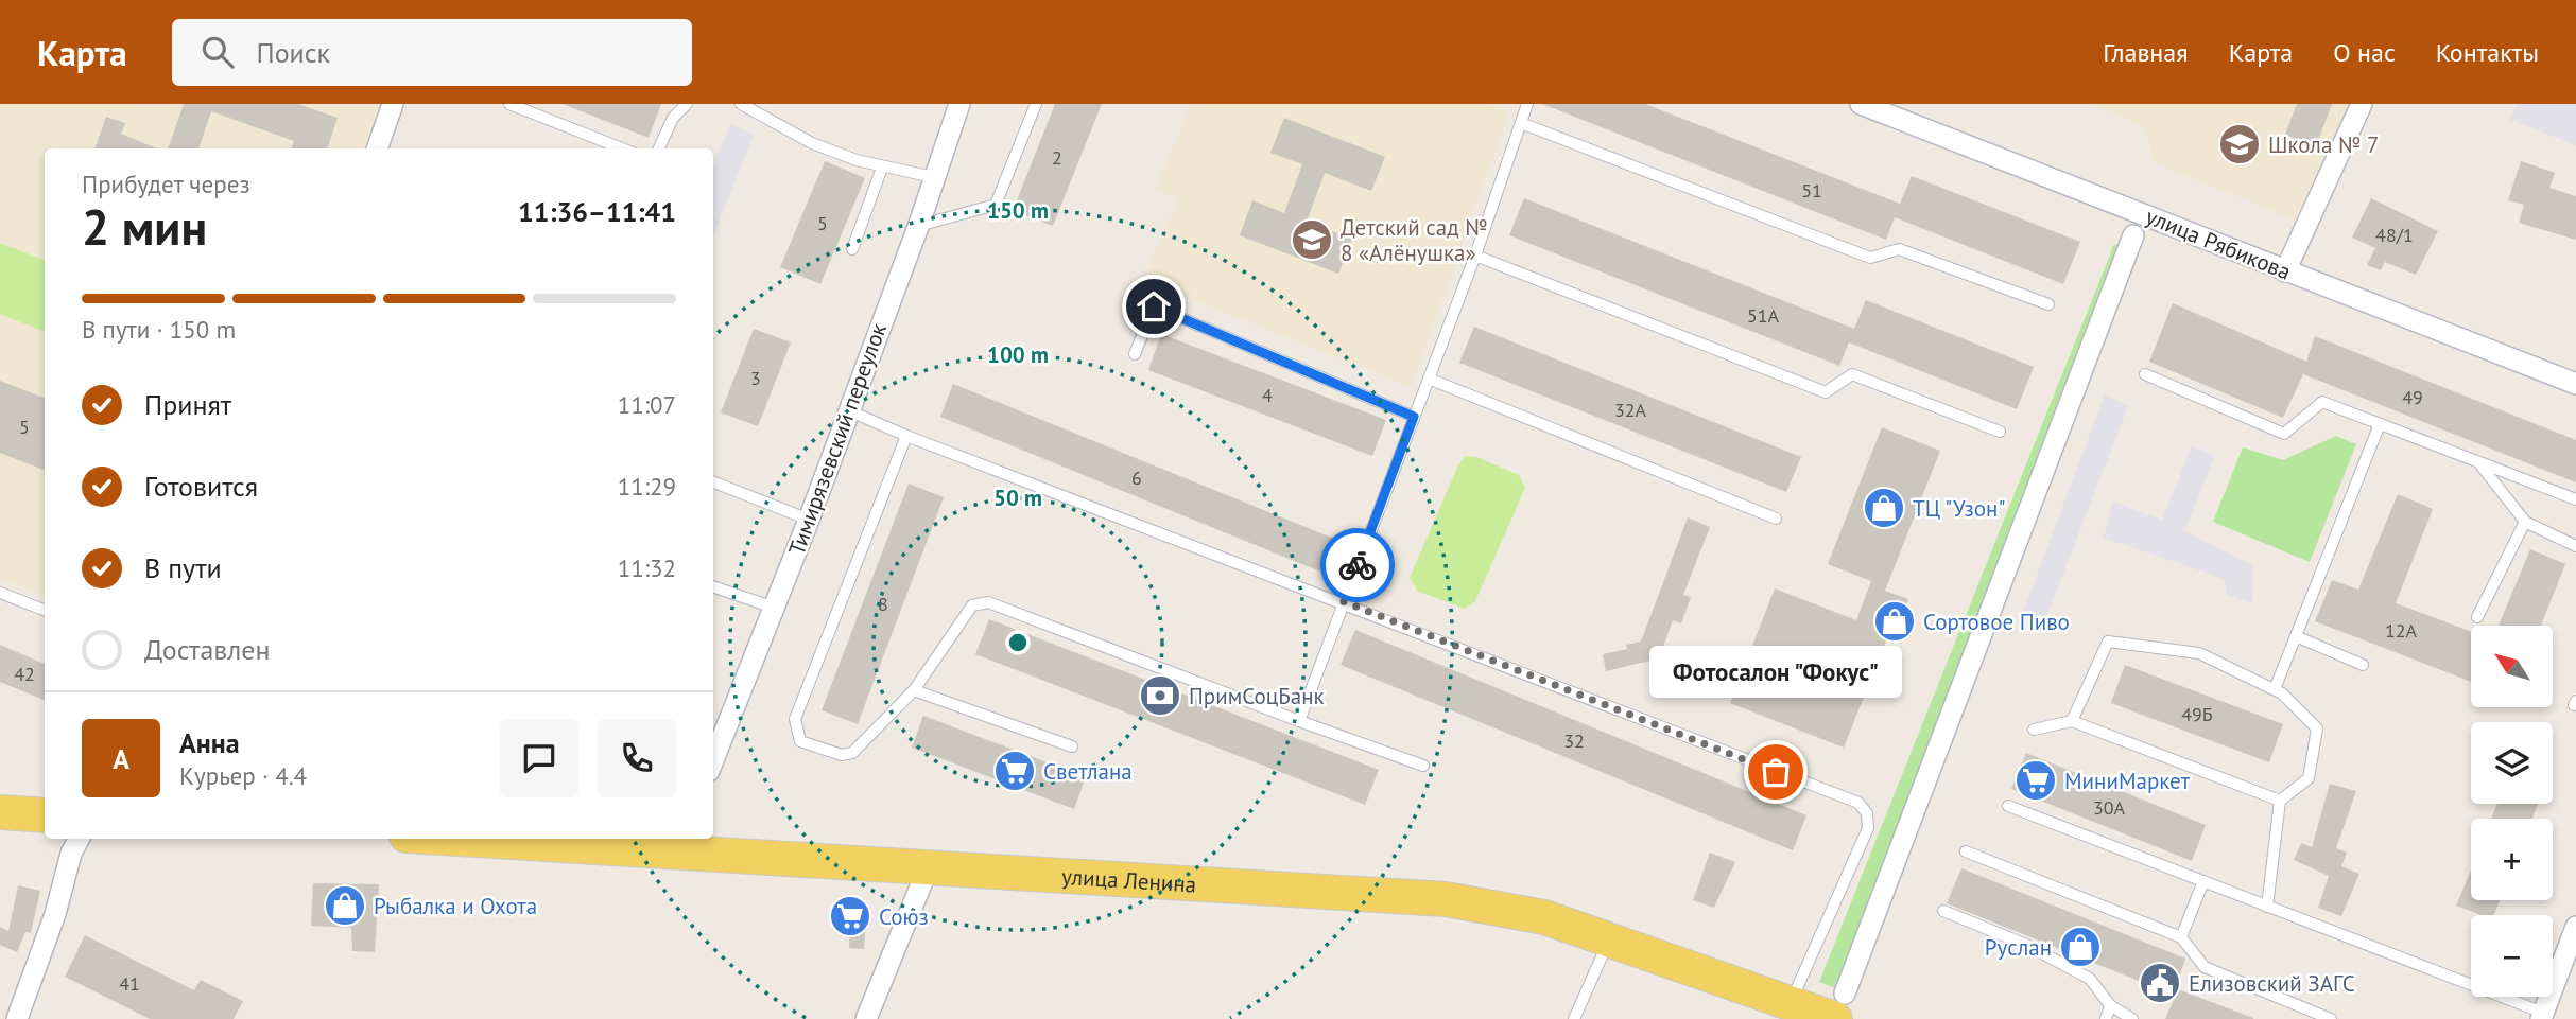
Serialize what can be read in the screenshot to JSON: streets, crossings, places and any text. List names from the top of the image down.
{
  "streets": {
    "main road": ["улица Ленина"],
    "street": ["улица Рябикова", "Тимирязевский переулок"]
  },
  "places": {
    "school or university": ["Школа № 7", "Детский сад № 8 «Алёнушка»"],
    "shop": [
      "ТЦ \"Узон\"",
      "Сортовое Пиво",
      "Рыбалка и Охота",
      "Руслан"
    ],
    "bank": ["ПримСоцБанк"],
    "supermarket": ["Светлана", "МиниМаркет", "Союз"],
    "other": ["Фотосалон \"Фокус\""],
    "public building": ["Елизовский ЗАГС"]
  },
  "house_numbers": [
    "2",
    "51",
    "5",
    "48/1",
    "51А",
    "3",
    "4",
    "49",
    "32А",
    "5",
    "6",
    "8",
    "12А",
    "42",
    "49Б",
    "32",
    "30А",
    "41"
  ],
  "north": "top left",
  "page": {
    "header": "Карта",
    "search": "Поиск",
    "nav": [
      "Главная",
      "Карта",
      "О нас",
      "Контакты"
    ],
    "heading": ["2 мин", "Прибудет через", "11:36–11:41"],
    "panel": ["Анна", "Курьер · 4.4"],
    "bar": "В пути · 150 m",
    "list": [
      ["Принят", "11:07"],
      ["Готовится", "11:29"],
      ["В пути", "11:32"],
      "Доставлен"
    ],
    "map_buttons": ["+", "−"],
    "bubble": "Фотосалон \"Фокус\"",
    "round": "А"
  },
  "rings": ["150 m", "100 m", "50 m"]
}
